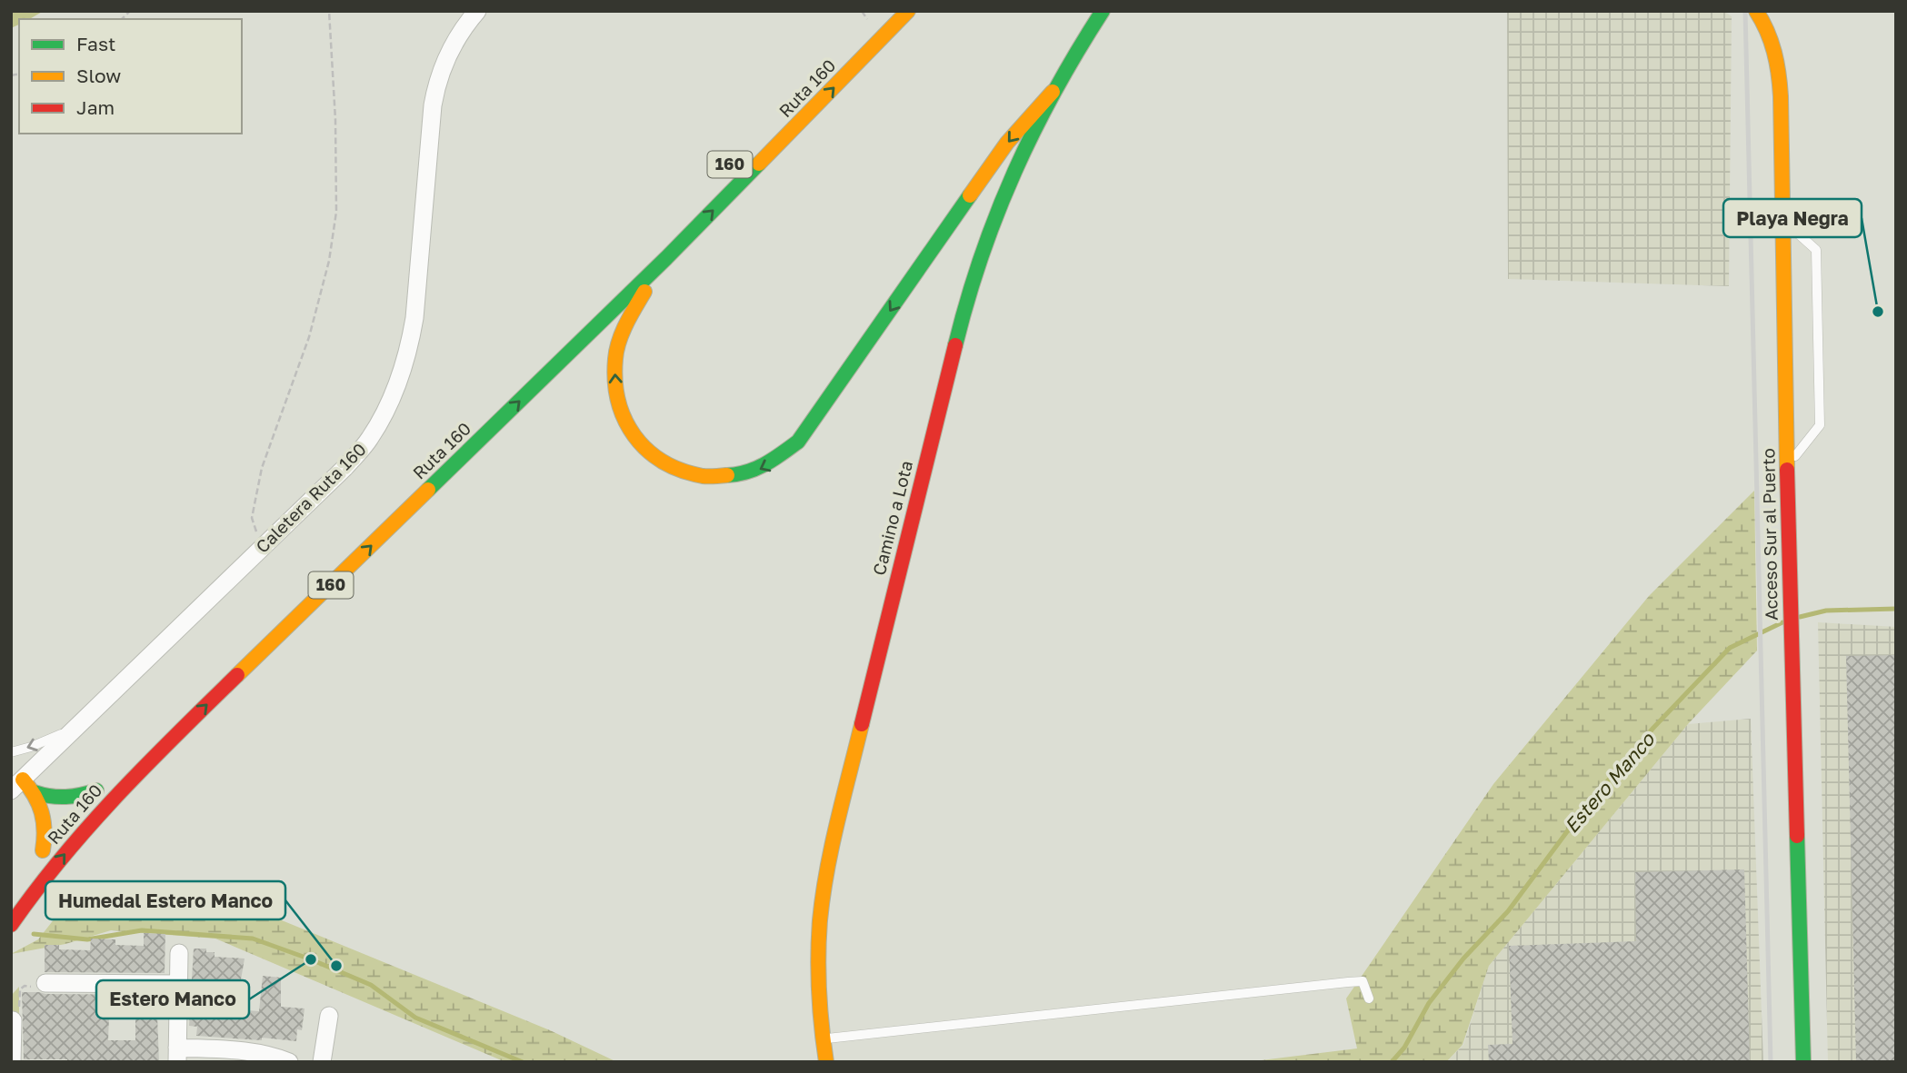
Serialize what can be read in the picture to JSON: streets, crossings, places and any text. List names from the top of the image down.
{
  "streets": {
    "main road": [
      "Ruta 160",
      "160",
      "Camino a Lota",
      "Acceso Sur al Puerto"
    ],
    "street": ["Caletera Ruta 160"]
  },
  "crossings": [
    ["Ruta 160", "Caletera Ruta 160"]
  ],
  "one_way": ["Ruta 160"],
  "water": ["Estero Manco"],
  "places": ["Playa Negra", "Estero Manco", "Humedal Estero Manco"],
  "legend": ["Fast", "Slow", "Jam"]
}
